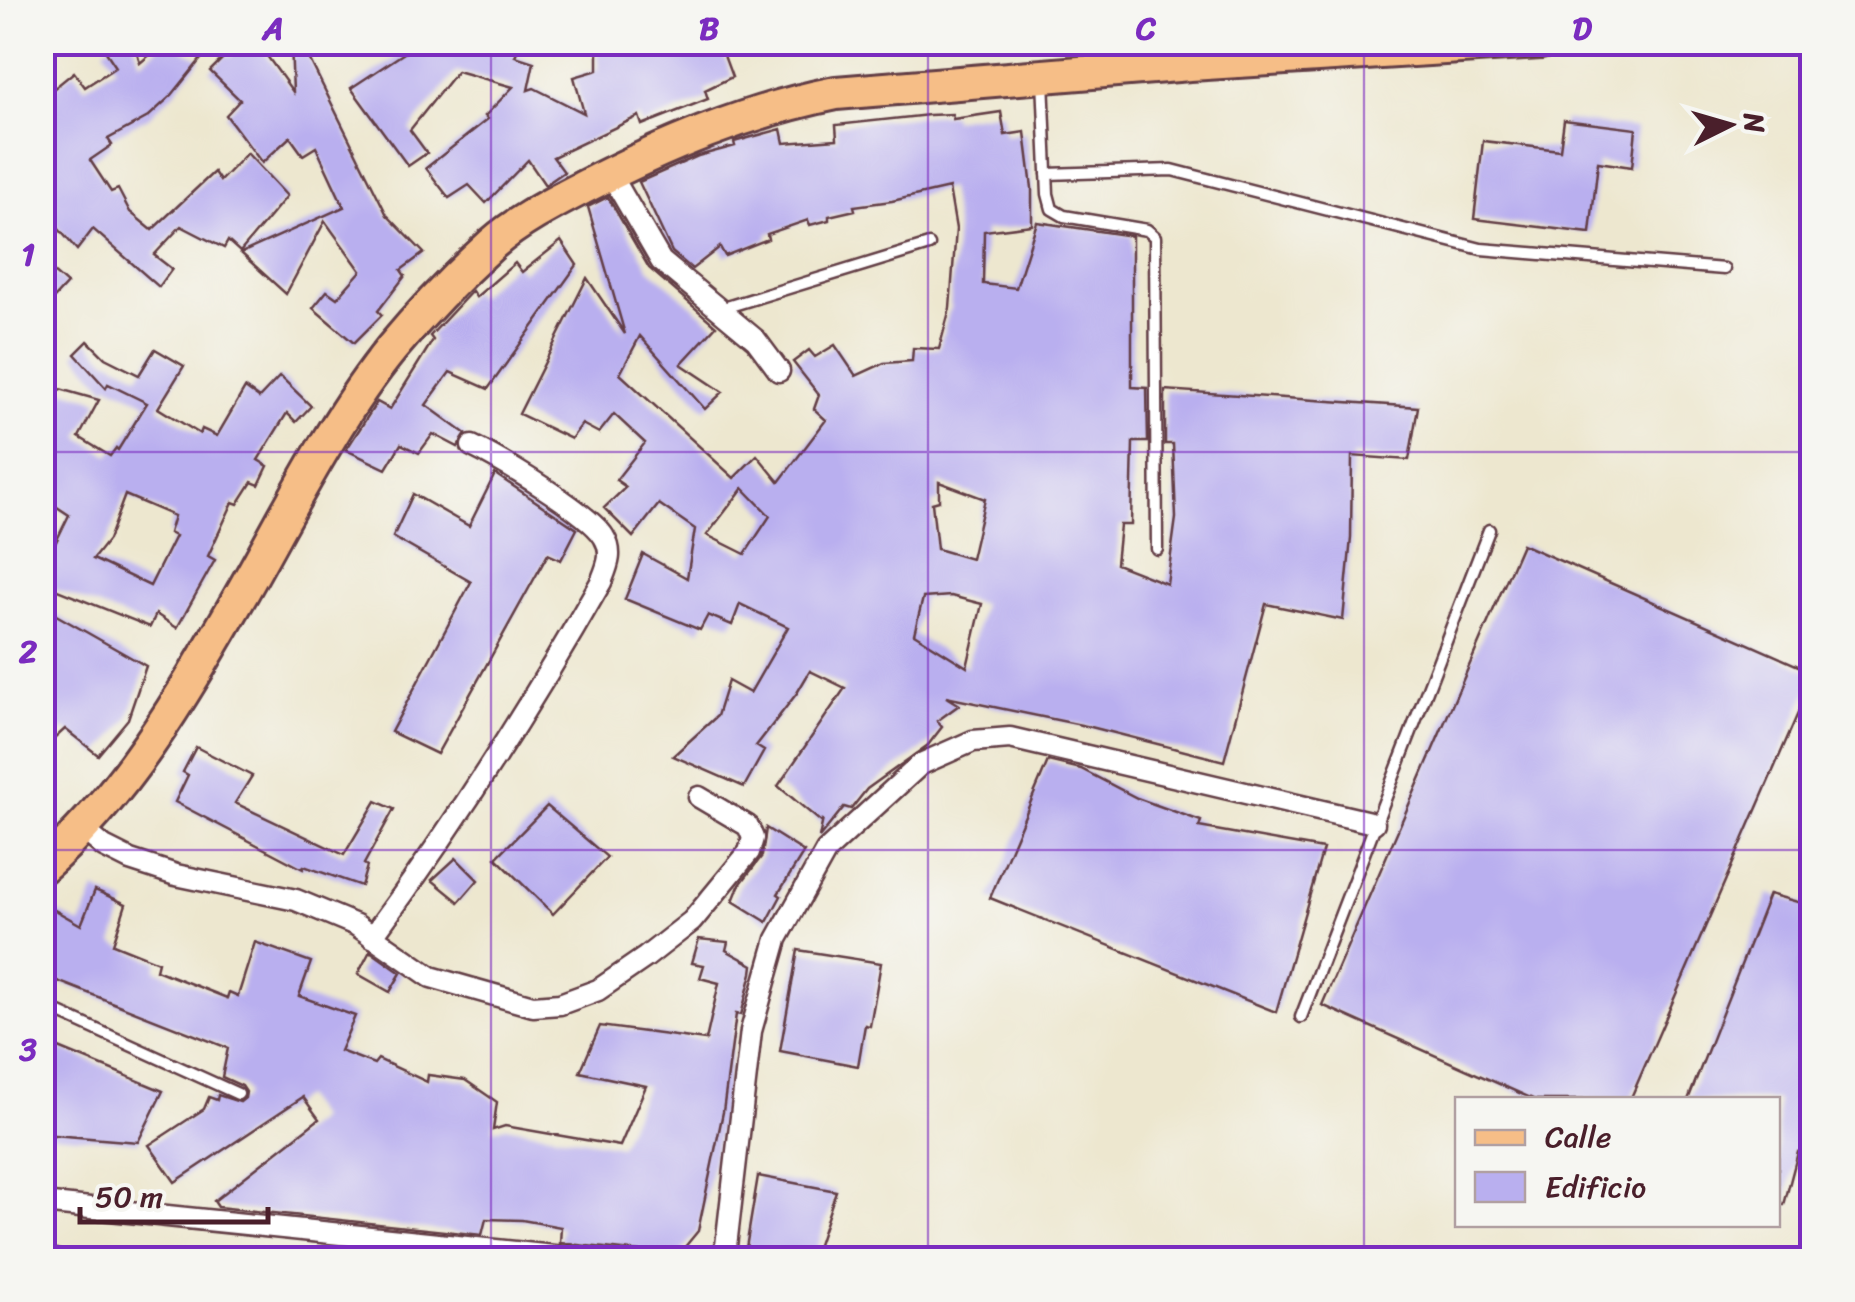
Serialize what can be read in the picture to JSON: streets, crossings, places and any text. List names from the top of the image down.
{
  "legend": ["Calle", "Edificio"],
  "scale_bar": "50 m",
  "north": "right",
  "grid": {
    "columns": [
      "A",
      "B",
      "C",
      "D"
    ],
    "rows": ["1", "2", "3"]
  }
}
